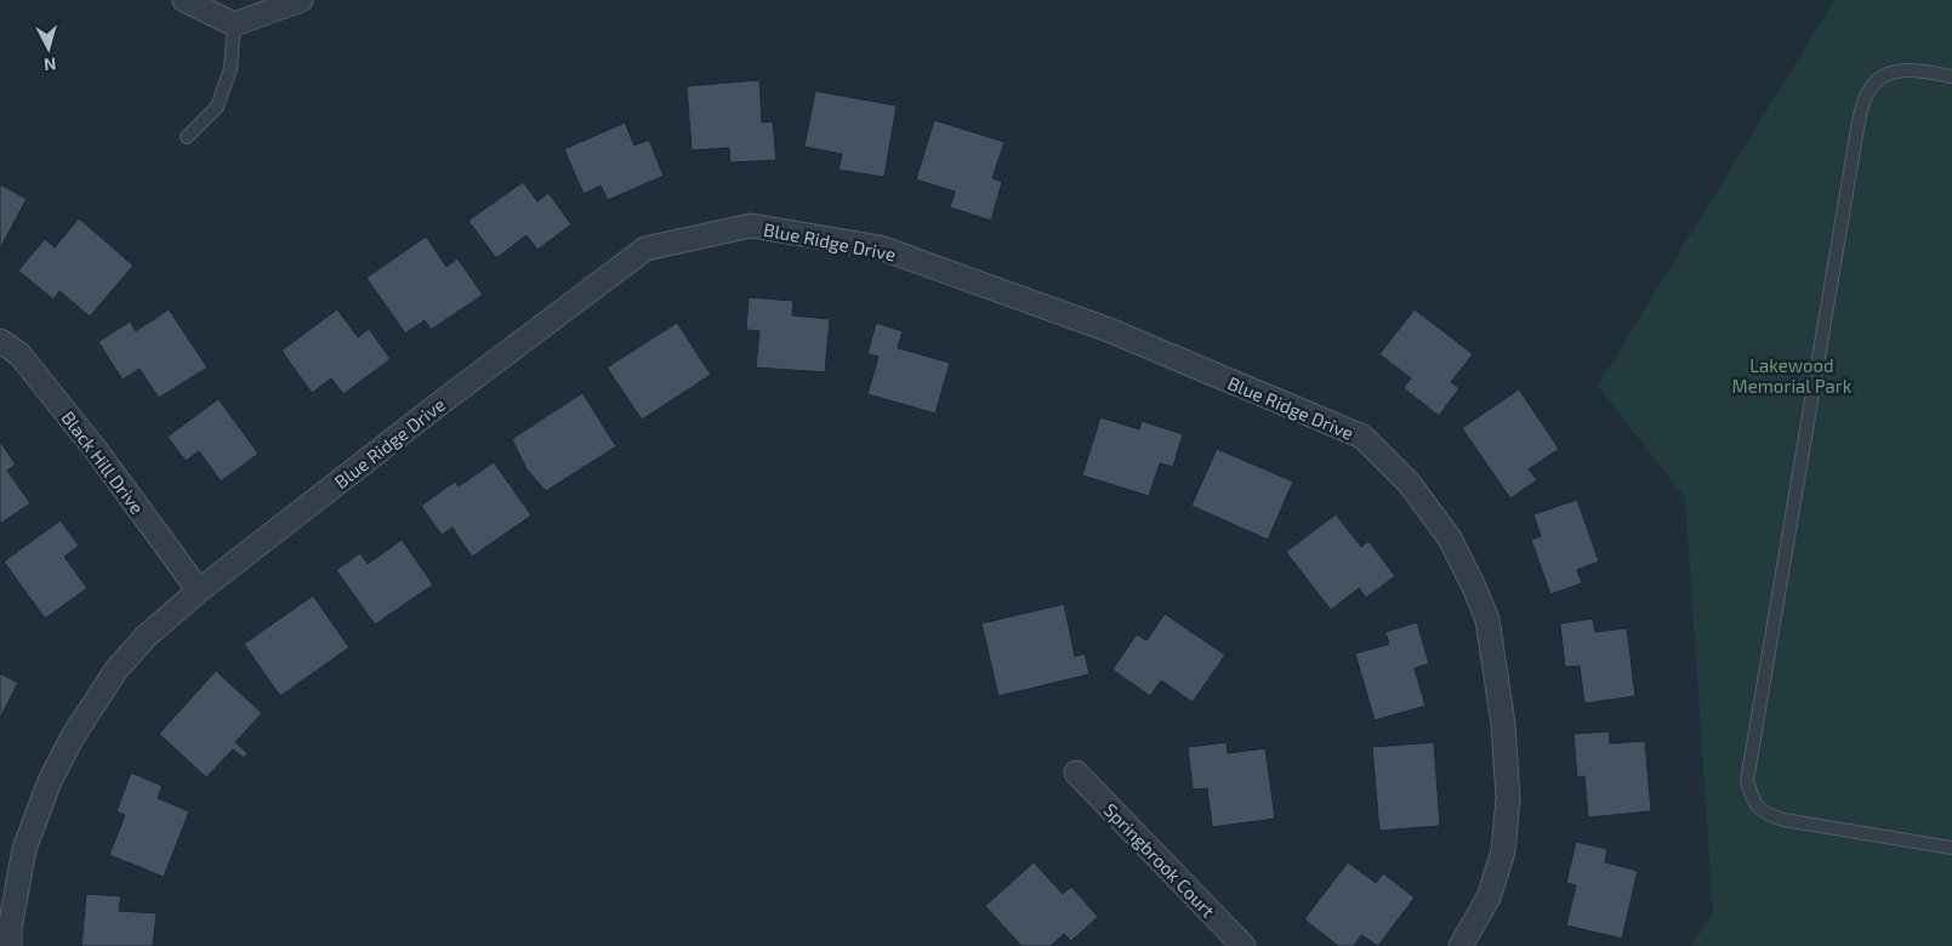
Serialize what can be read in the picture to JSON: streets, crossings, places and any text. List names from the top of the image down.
{
  "streets": {
    "street": ["Blue Ridge Drive", "Black Hill Drive", "Springbrook Court"]
  },
  "crossings": [
    ["Blue Ridge Drive", "Black Hill Drive"]
  ],
  "parks": ["Lakewood Memorial Park"],
  "north": "bottom"
}
